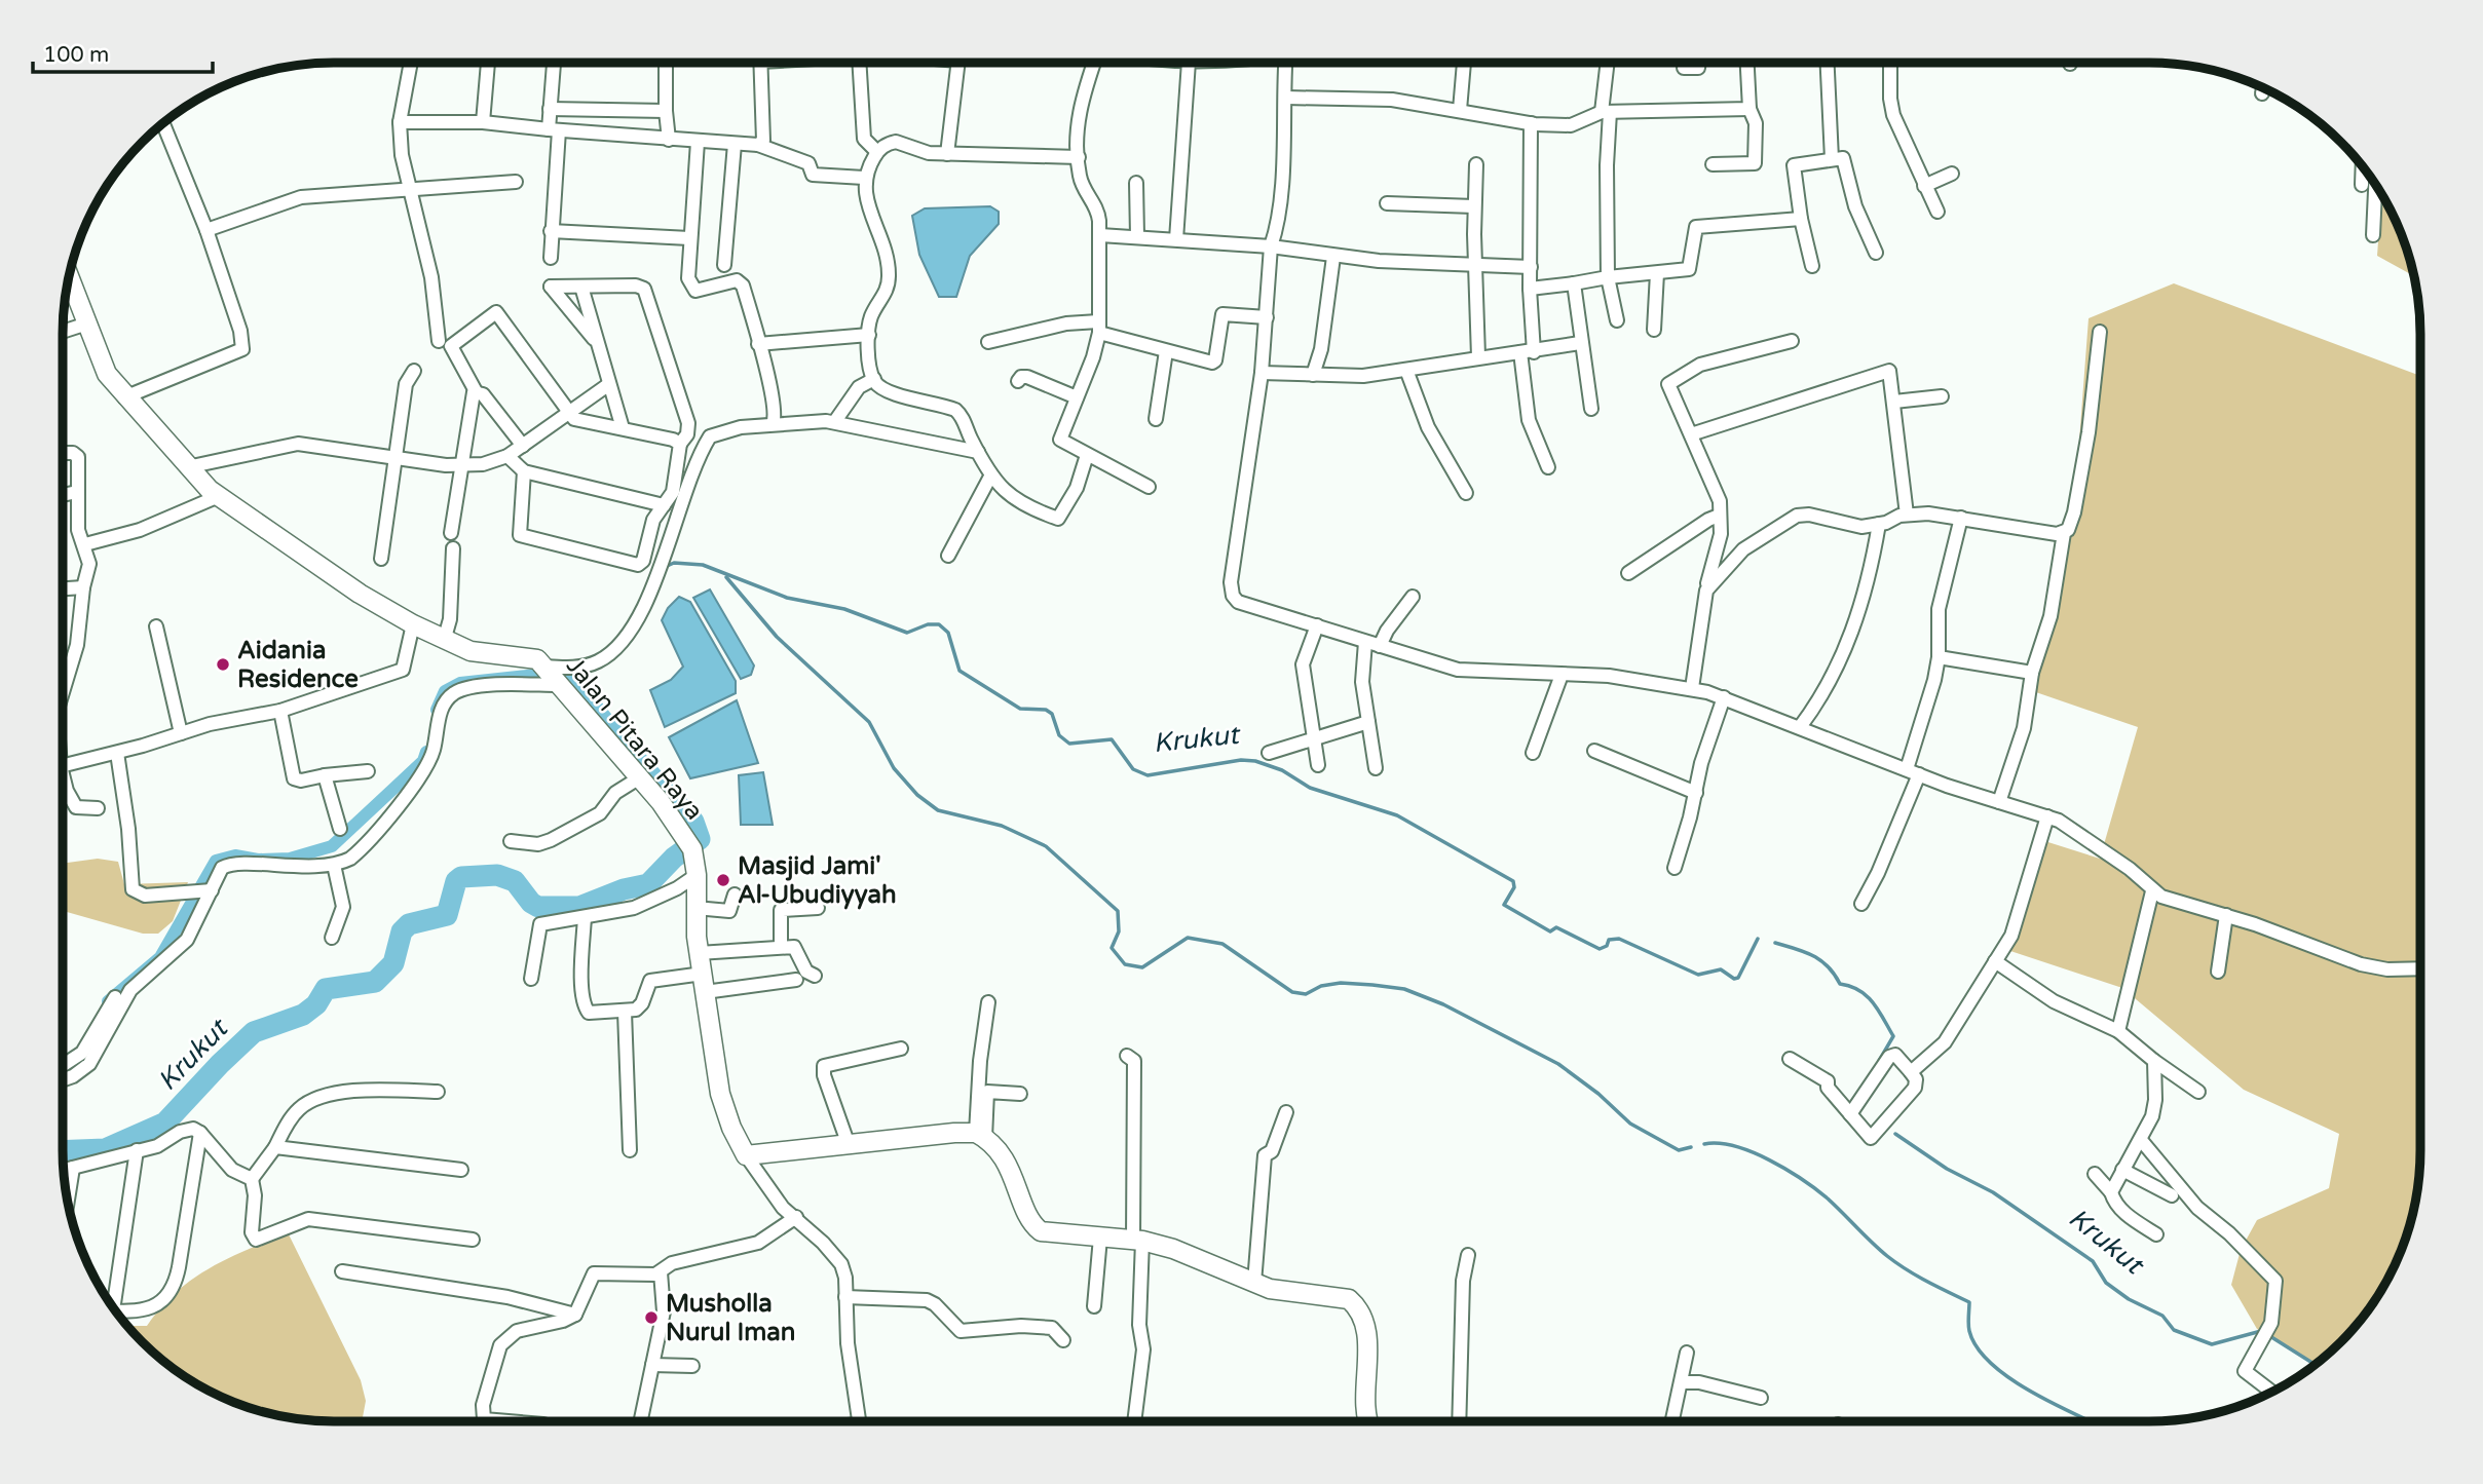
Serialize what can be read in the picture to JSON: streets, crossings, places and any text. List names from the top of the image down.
{
  "streets": {
    "main road": ["Jalan Pitara Raya"]
  },
  "water": ["Krukut"],
  "places": ["Aidania Residence", "Masjid Jami' Al-Ubudiyyah", "Musholla Nurul Iman"],
  "scale_bar": "100 m"
}
